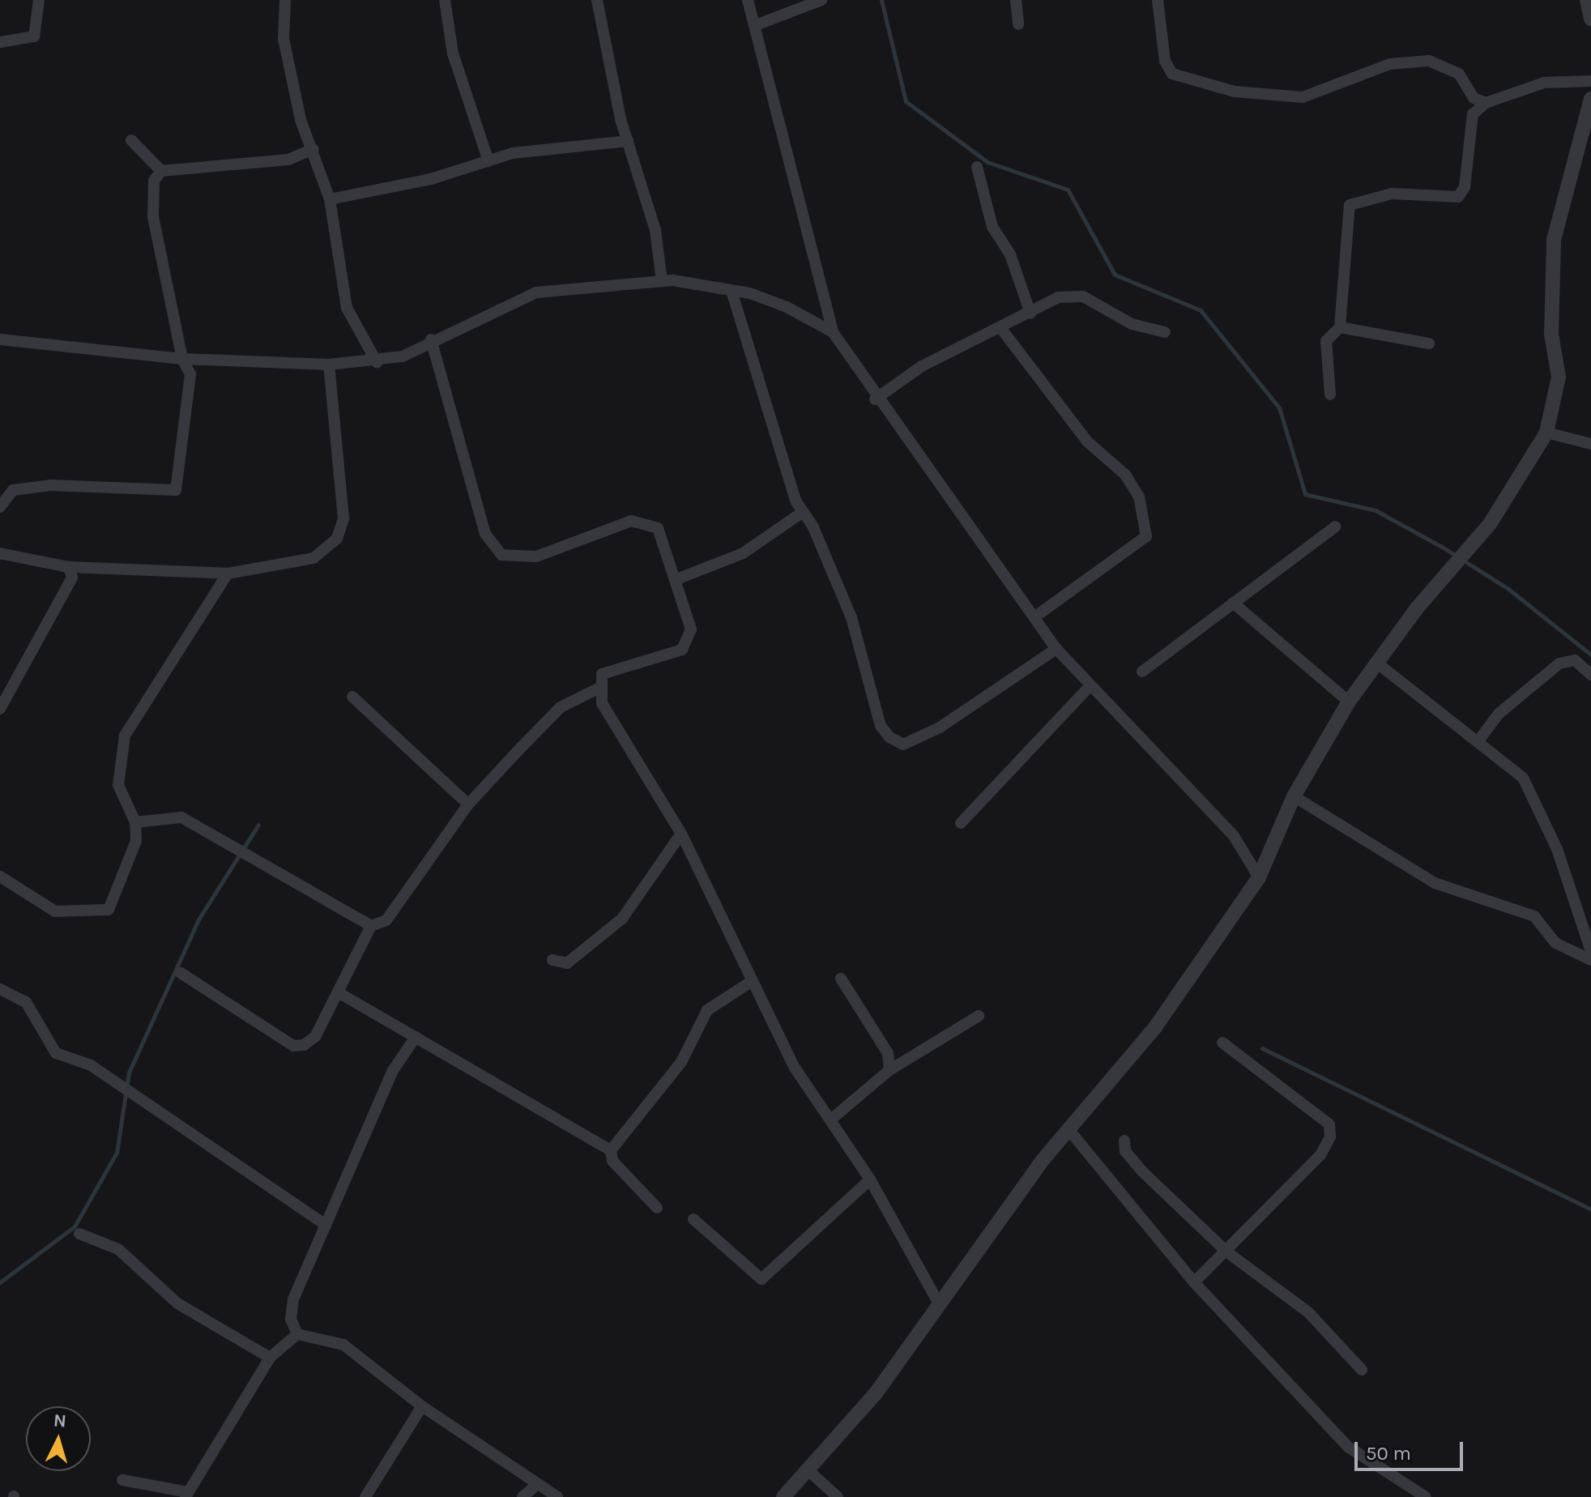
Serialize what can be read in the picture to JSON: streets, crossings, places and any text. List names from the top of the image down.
{
  "scale_bar": "50 m",
  "north": "top"
}
